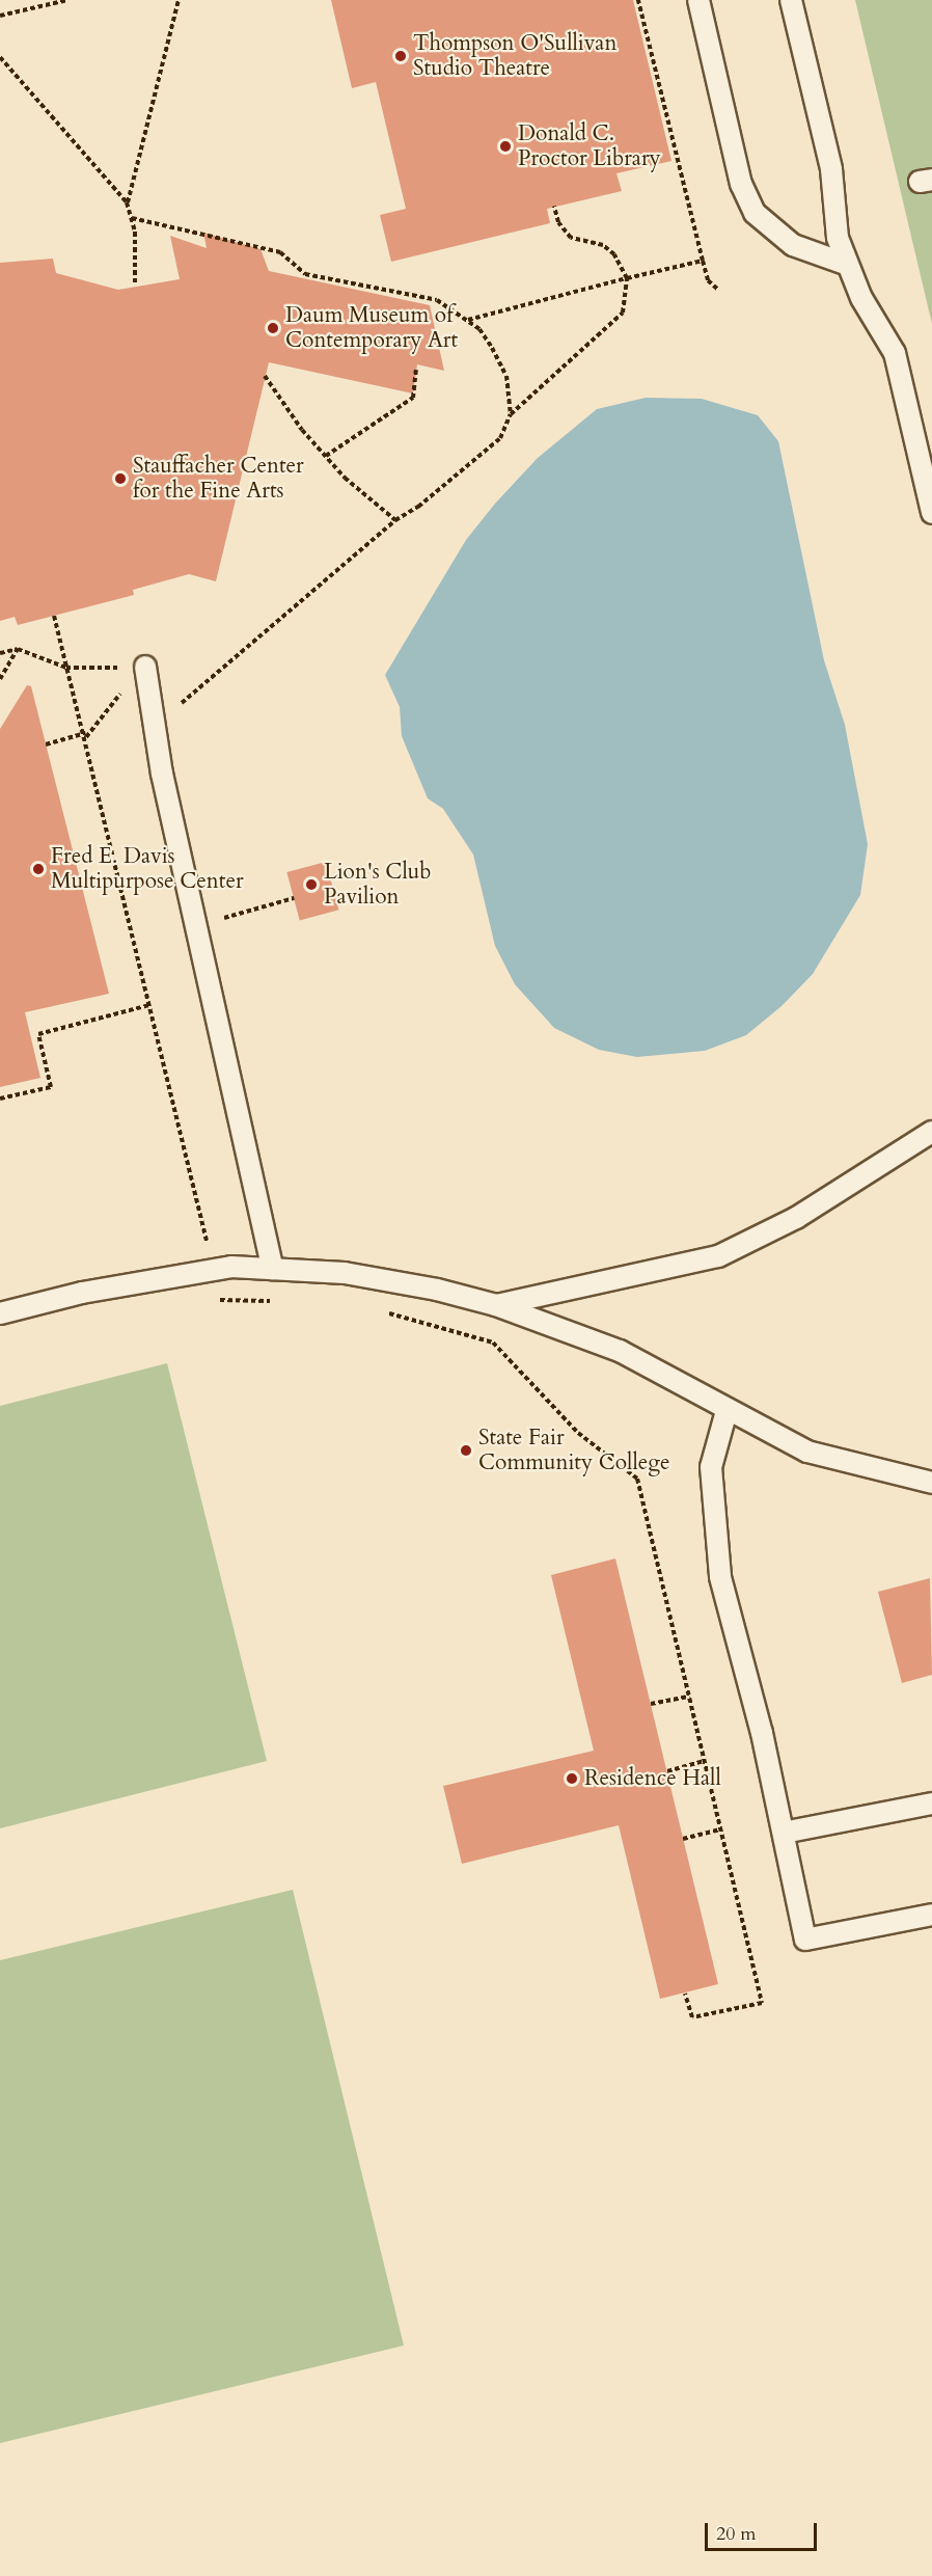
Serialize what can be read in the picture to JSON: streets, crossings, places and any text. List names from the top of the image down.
{
  "places": [
    "Thompson O'Sullivan Studio Theatre",
    "Donald C. Proctor Library",
    "Daum Museum of Contemporary Art",
    "Stauffacher Center for the Fine Arts",
    "Fred E. Davis Multipurpose Center",
    "Lion's Club Pavilion",
    "State Fair Community College",
    "Residence Hall"
  ],
  "scale_bar": "20 m"
}
